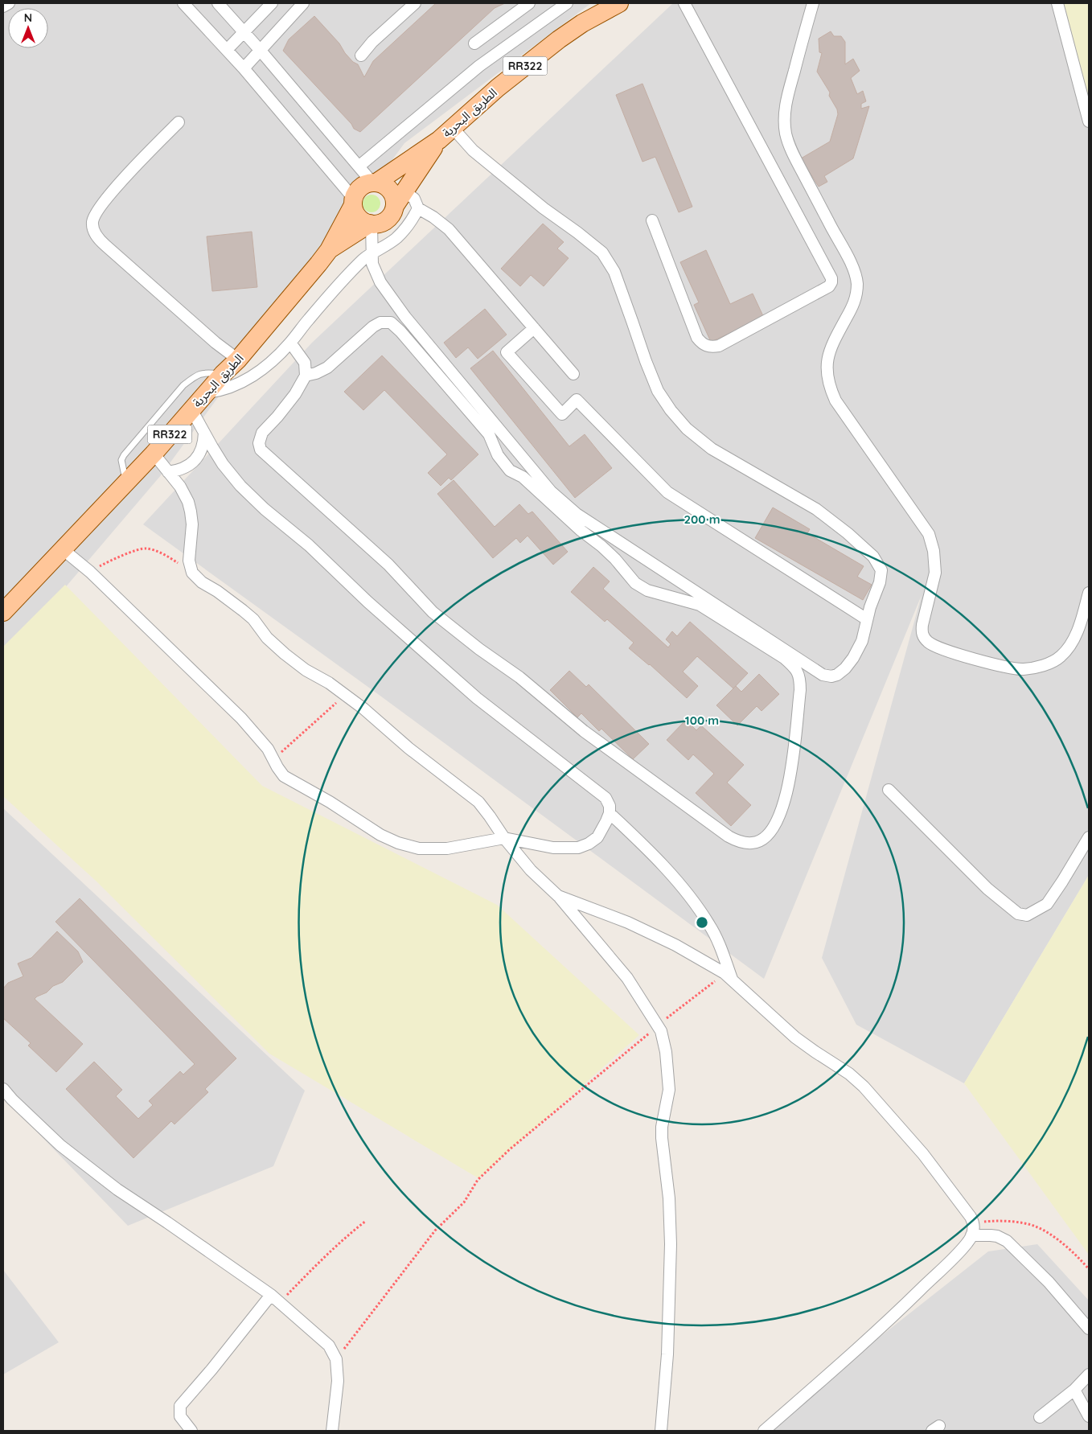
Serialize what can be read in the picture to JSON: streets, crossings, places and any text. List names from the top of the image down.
{
  "streets": {
    "main road": ["RR322", "الطريق البحرية"]
  },
  "crossings": [
    ["RR322", "الطريق البحرية"]
  ],
  "north": "top",
  "rings": ["200 m", "100 m"]
}
